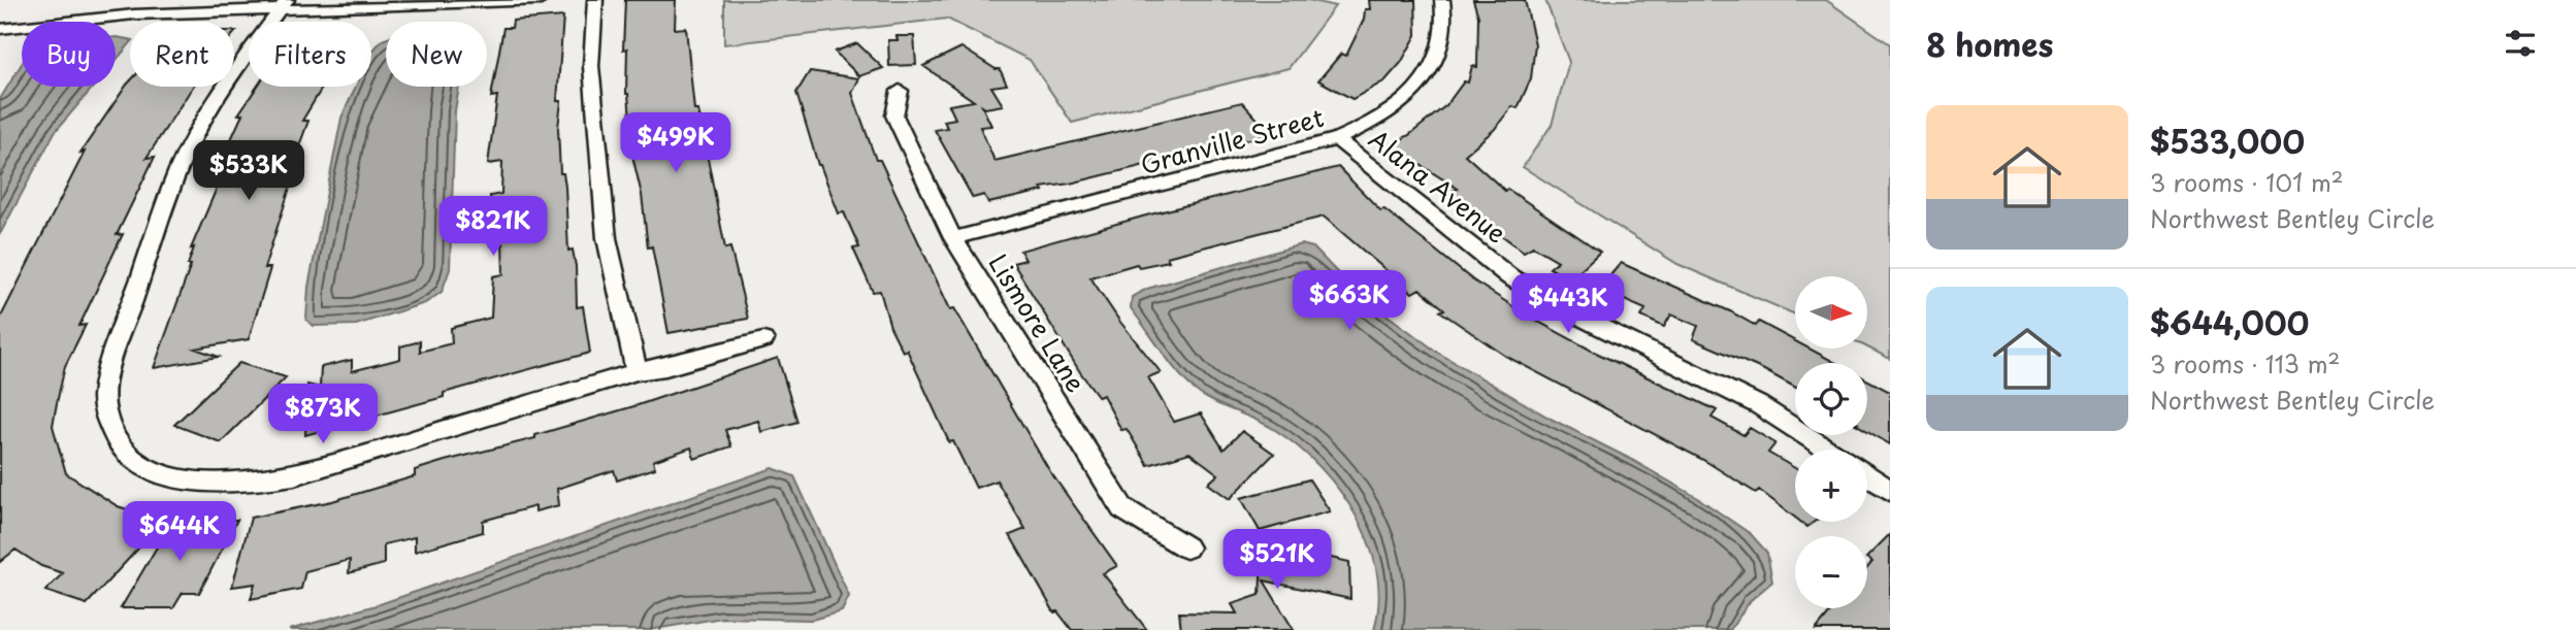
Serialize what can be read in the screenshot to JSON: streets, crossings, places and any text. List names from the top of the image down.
{
  "streets": {
    "street": ["Granville Street", "Alana Avenue", "Lismore Lane"]
  },
  "crossings": [
    ["Granville Street", "Alana Avenue"],
    ["Granville Street", "Lismore Lane"]
  ],
  "north": "right",
  "page": {
    "heading": "8 homes",
    "chip": [
      "Buy",
      "Rent",
      "Filters",
      "New"
    ],
    "list": [
      {
        "name": "$533,000",
        "note": "3 rooms · 101 m² · Northwest Bentley Circle"
      },
      {
        "name": "$644,000",
        "note": "3 rooms · 113 m² · Northwest Bentley Circle"
      }
    ],
    "price": [
      "$499K",
      "$533K",
      "$821K",
      "$663K",
      "$443K",
      "$873K",
      "$644K",
      "$521K"
    ],
    "map_buttons": ["+", "−"]
  }
}
